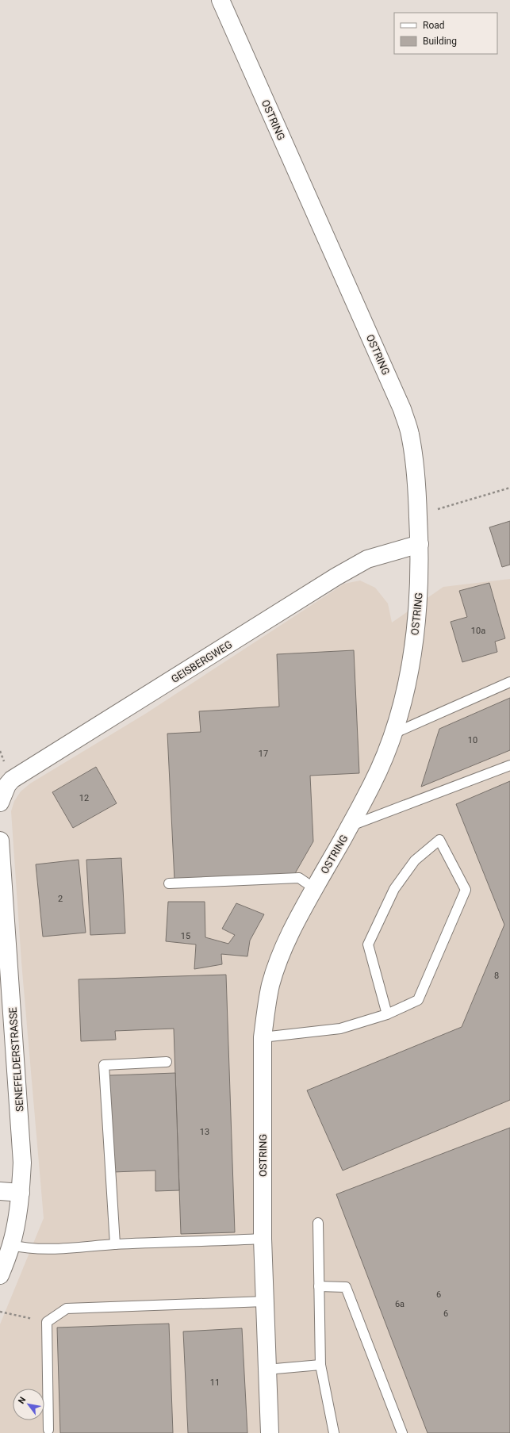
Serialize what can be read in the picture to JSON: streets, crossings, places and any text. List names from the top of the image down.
{
  "streets": {
    "street": ["OSTRING", "GEISBERGWEG", "SENEFELDERSTRASSE"]
  },
  "crossings": [
    ["OSTRING", "GEISBERGWEG"]
  ],
  "house_numbers": [
    "10a",
    "10",
    "17",
    "12",
    "2",
    "15",
    "8",
    "13",
    "6",
    "6a",
    "6",
    "11"
  ],
  "legend": ["Road", "Building"],
  "north": "top left"
}
